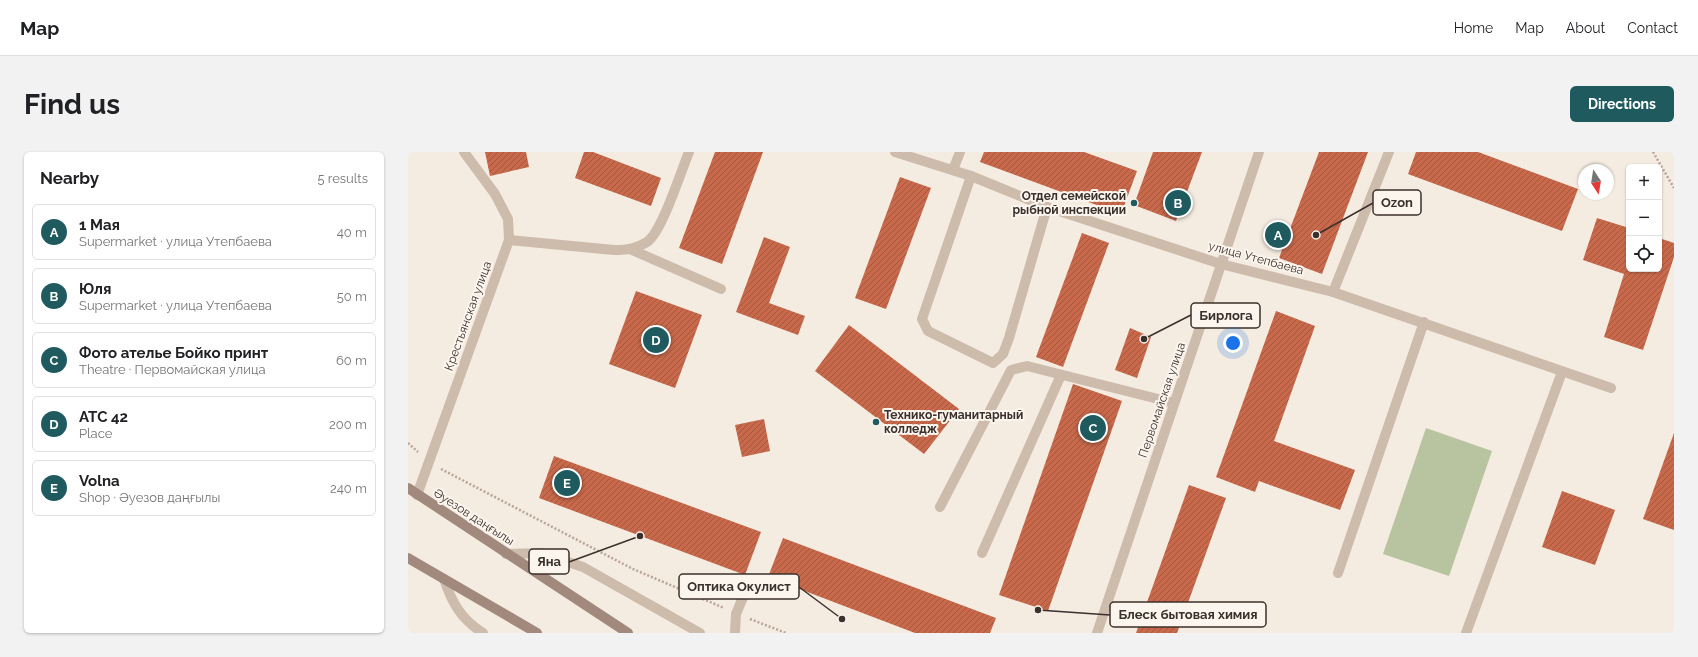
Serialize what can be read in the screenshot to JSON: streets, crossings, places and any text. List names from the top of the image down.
{
  "streets": {
    "main road": ["Әуезов даңғылы"],
    "street": ["улица Утепбаева", "Крестьянская улица", "Первомайская улица"]
  },
  "crossings": [
    ["улица Утепбаева", "Первомайская улица"],
    ["Крестьянская улица", "Әуезов даңғылы"]
  ],
  "places": [
    "Отдел семейской рыбной инспекции",
    "Ozon",
    "Бирлога",
    "Технико-гуманитарный колледж",
    "Яна",
    "Блеск бытовая химия",
    "Оптика Окулист"
  ],
  "north": "bottom",
  "page": {
    "header": "Map",
    "nav": [
      "Home",
      "Map",
      "About",
      "Contact"
    ],
    "buttons": "Directions",
    "title": "Find us",
    "heading": ["Nearby", "5 results"],
    "map_buttons": ["+", "−"],
    "pins": [
      "B",
      "A",
      "D",
      "C",
      "E"
    ],
    "list": [
      {
        "mark": "A",
        "name": "1 Мая",
        "note": "Supermarket · улица Утепбаева",
        "value": "40 m"
      },
      {
        "mark": "B",
        "name": "Юля",
        "note": "Supermarket · улица Утепбаева",
        "value": "50 m"
      },
      {
        "mark": "C",
        "name": "Фото ателье Бойко принт",
        "note": "Theatre · Первомайская улица",
        "value": "60 m"
      },
      {
        "mark": "D",
        "name": "АТС 42",
        "note": "Place",
        "value": "200 m"
      },
      {
        "mark": "E",
        "name": "Volna",
        "note": "Shop · Әуезов даңғылы",
        "value": "240 m"
      }
    ]
  }
}
